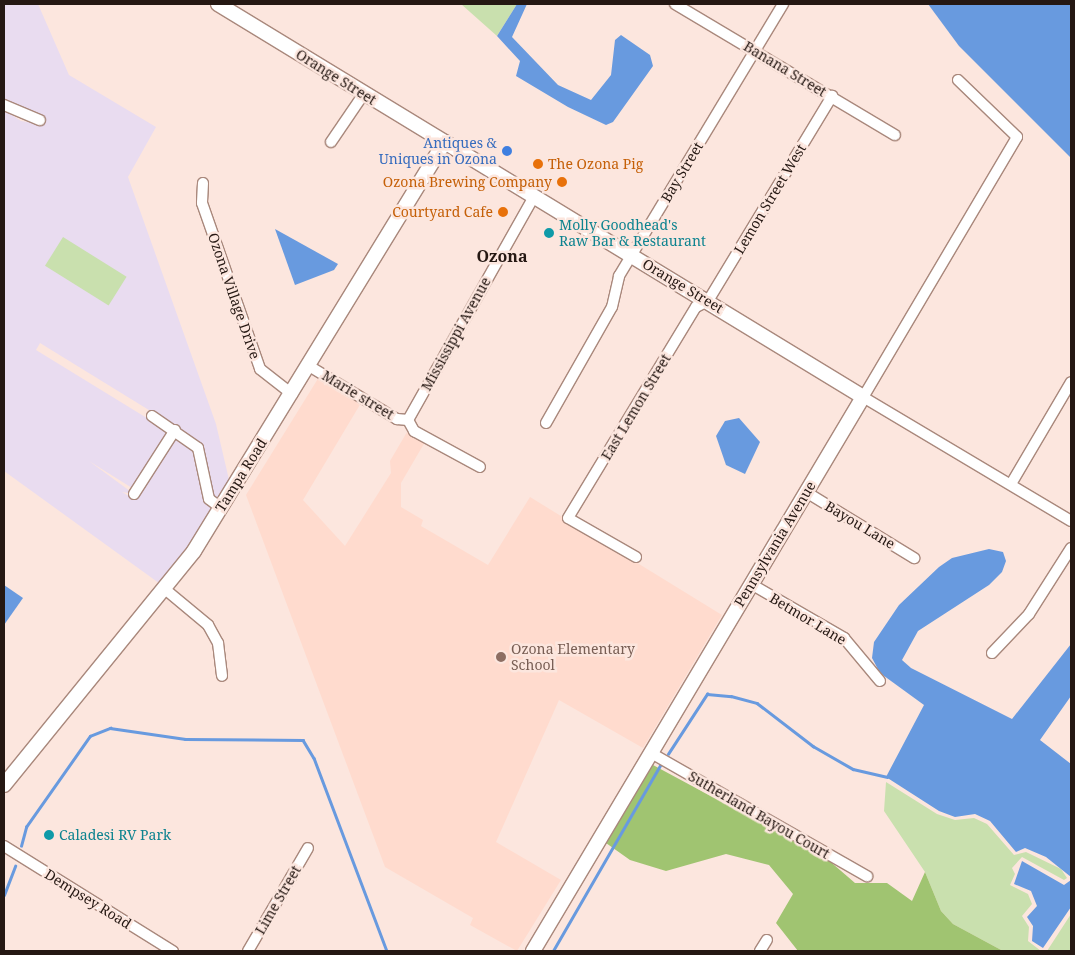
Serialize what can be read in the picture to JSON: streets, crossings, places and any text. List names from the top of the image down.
{
  "streets": {
    "street": [
      "Banana Street",
      "Orange Street",
      "Bay Street",
      "Lemon Street West",
      "Ozona Village Drive",
      "Mississippi Avenue",
      "Marie street",
      "East Lemon Street",
      "Tampa Road",
      "Bayou Lane",
      "Pennsylvania Avenue",
      "Betmor Lane",
      "Sutherland Bayou Court",
      "Dempsey Road",
      "Lime Street"
    ]
  },
  "crossings": [
    ["Banana Street", "Bay Street"],
    ["Banana Street", "Lemon Street West"],
    ["Orange Street", "Bay Street"],
    ["Orange Street", "Lemon Street West"],
    ["Orange Street", "Mississippi Avenue"],
    ["Orange Street", "East Lemon Street"],
    ["Orange Street", "Tampa Road"],
    ["Orange Street", "Pennsylvania Avenue"],
    ["Lemon Street West", "East Lemon Street"],
    ["Ozona Village Drive", "Tampa Road"],
    ["Mississippi Avenue", "Marie street"],
    ["Marie street", "Tampa Road"],
    ["Bayou Lane", "Pennsylvania Avenue"],
    ["Pennsylvania Avenue", "Betmor Lane"],
    ["Pennsylvania Avenue", "Sutherland Bayou Court"]
  ],
  "districts": ["Ozona"],
  "places": [
    "Antiques & Uniques in Ozona",
    "The Ozona Pig",
    "Ozona Brewing Company",
    "Courtyard Cafe",
    "Molly Goodhead's Raw Bar & Restaurant",
    "Ozona Elementary School",
    "Caladesi RV Park"
  ]
}
